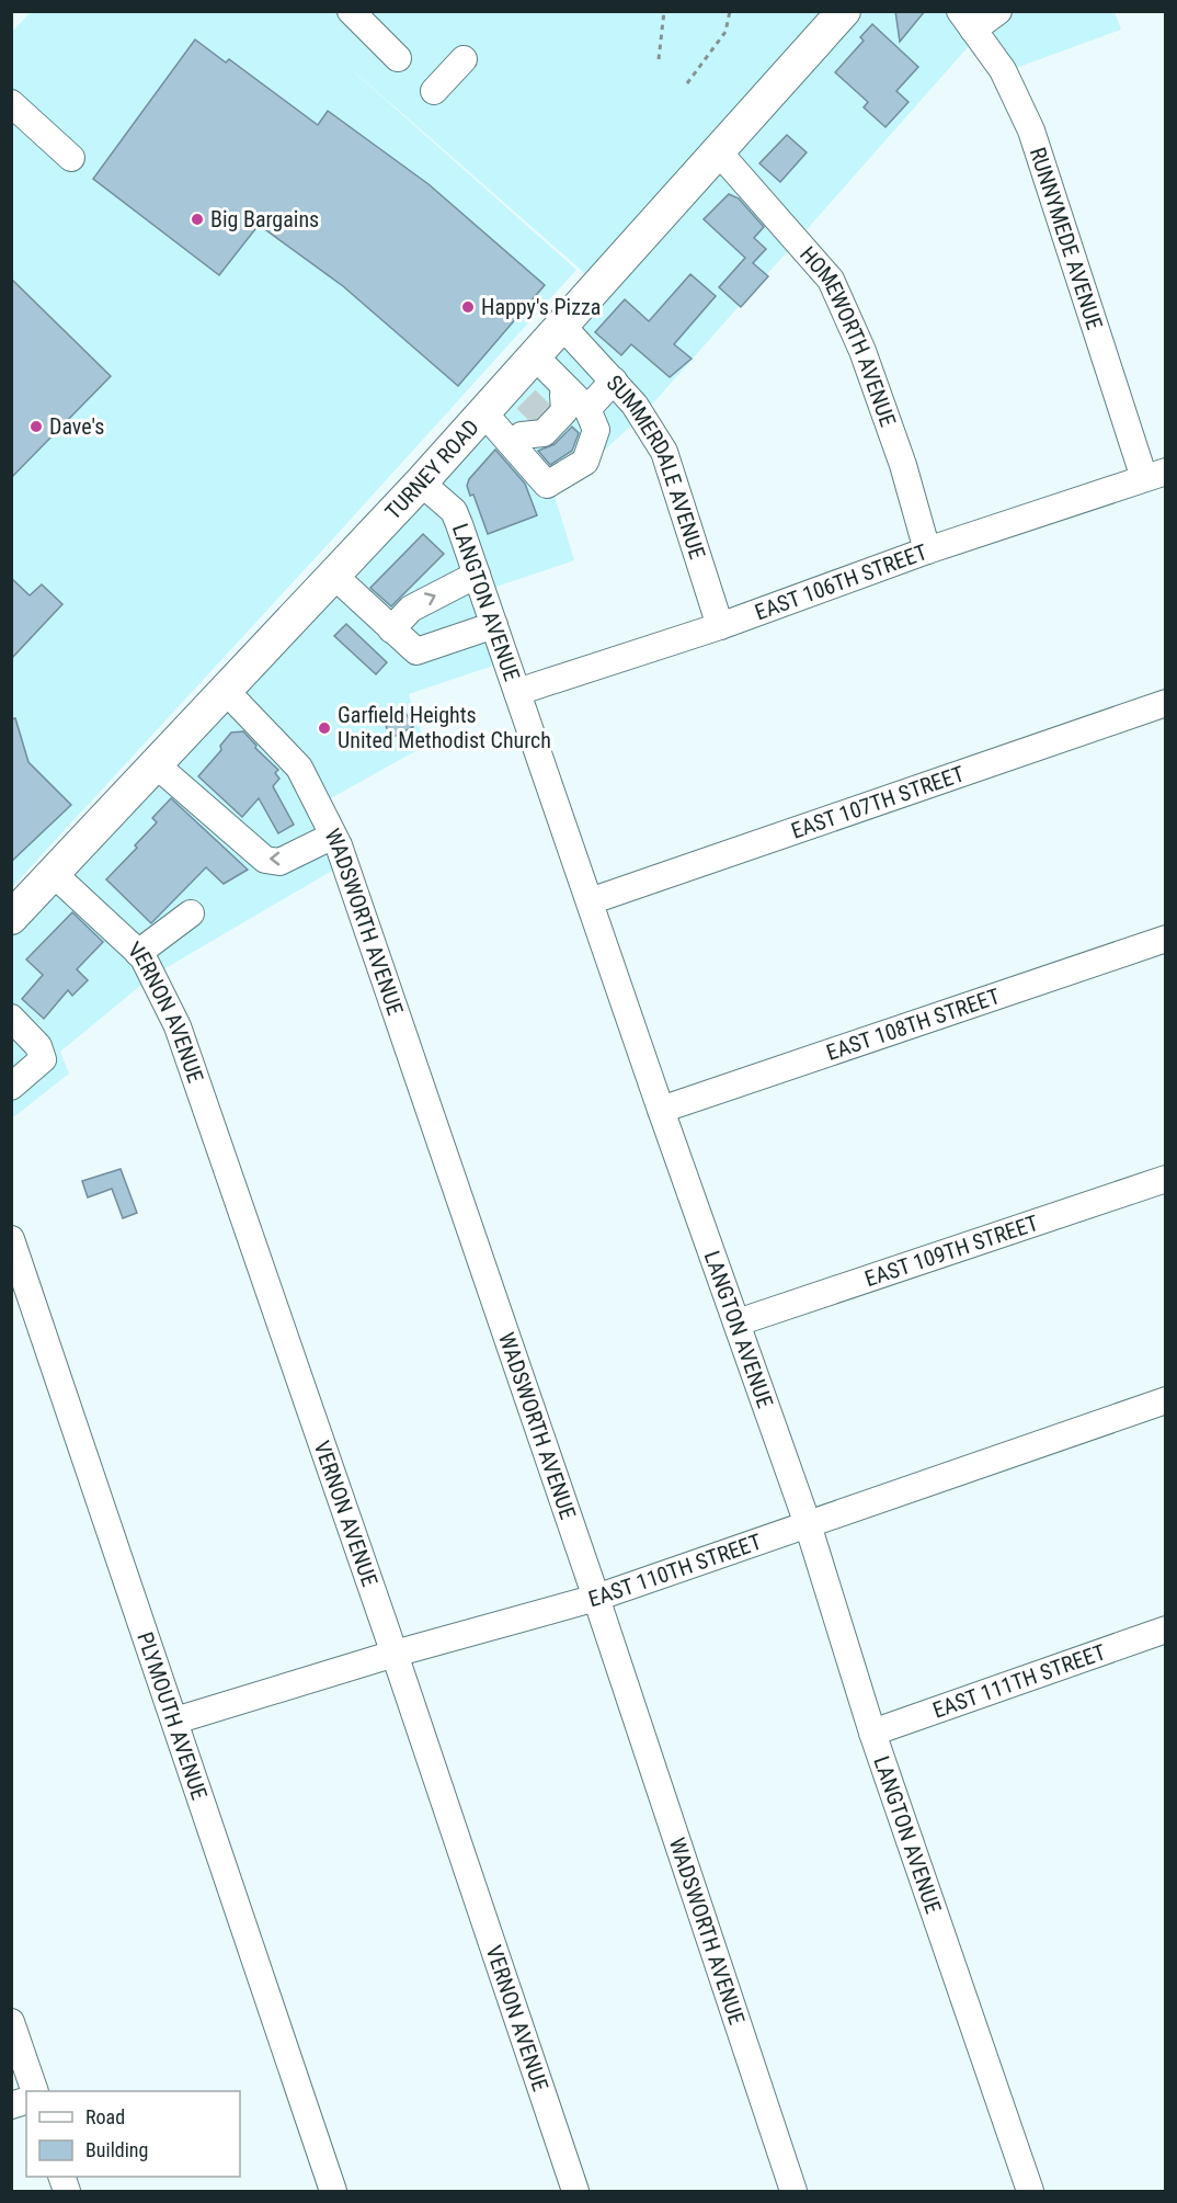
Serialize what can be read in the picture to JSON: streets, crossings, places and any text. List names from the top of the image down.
{
  "streets": {
    "main road": ["TURNEY ROAD"],
    "street": [
      "RUNNYMEDE AVENUE",
      "HOMEWORTH AVENUE",
      "SUMMERDALE AVENUE",
      "EAST 106TH STREET",
      "LANGTON AVENUE",
      "EAST 107TH STREET",
      "WADSWORTH AVENUE",
      "VERNON AVENUE",
      "EAST 108TH STREET",
      "EAST 109TH STREET",
      "EAST 110TH STREET",
      "EAST 111TH STREET",
      "PLYMOUTH AVENUE"
    ]
  },
  "crossings": [
    ["RUNNYMEDE AVENUE", "EAST 106TH STREET"],
    ["HOMEWORTH AVENUE", "TURNEY ROAD"],
    ["HOMEWORTH AVENUE", "EAST 106TH STREET"],
    ["TURNEY ROAD", "SUMMERDALE AVENUE"],
    ["TURNEY ROAD", "LANGTON AVENUE"],
    ["TURNEY ROAD", "WADSWORTH AVENUE"],
    ["TURNEY ROAD", "VERNON AVENUE"],
    ["SUMMERDALE AVENUE", "EAST 106TH STREET"],
    ["EAST 106TH STREET", "LANGTON AVENUE"],
    ["LANGTON AVENUE", "EAST 107TH STREET"],
    ["LANGTON AVENUE", "EAST 108TH STREET"],
    ["LANGTON AVENUE", "EAST 109TH STREET"],
    ["LANGTON AVENUE", "EAST 110TH STREET"],
    ["LANGTON AVENUE", "EAST 111TH STREET"],
    ["WADSWORTH AVENUE", "EAST 110TH STREET"],
    ["VERNON AVENUE", "EAST 110TH STREET"],
    ["EAST 110TH STREET", "PLYMOUTH AVENUE"]
  ],
  "places": [
    "Big Bargains",
    "Happy's Pizza",
    "Dave's",
    "Garfield Heights United Methodist Church"
  ],
  "legend": ["Road", "Building"]
}
